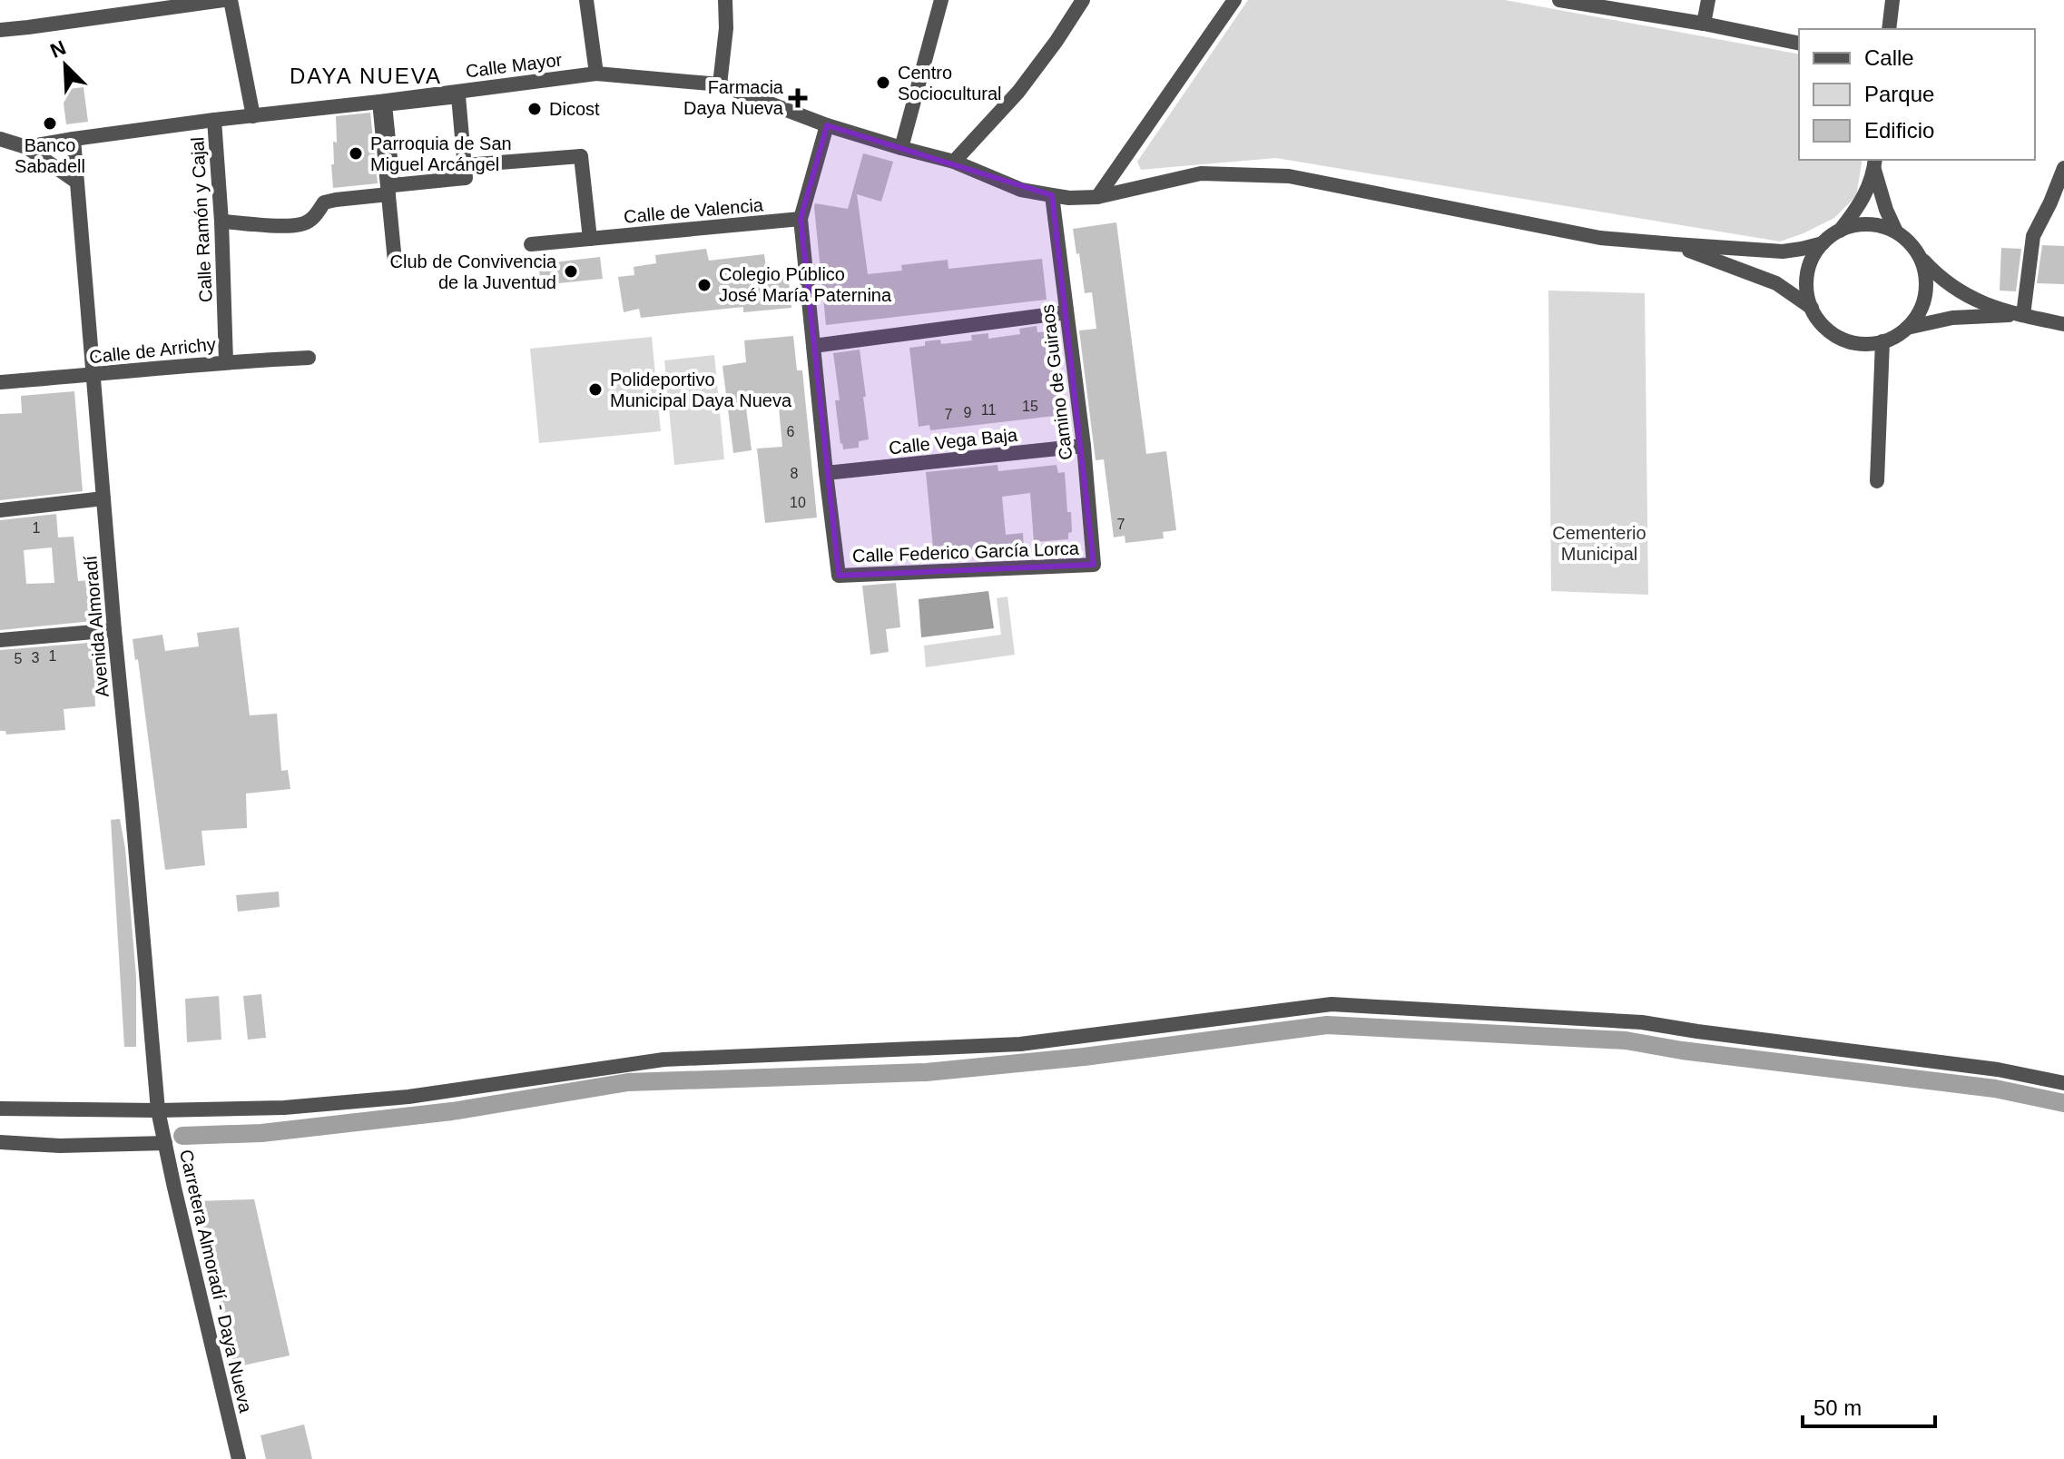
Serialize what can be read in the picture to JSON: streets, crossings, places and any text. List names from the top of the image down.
{
  "streets": {
    "street": [
      "Calle Mayor",
      "Calle de Valencia",
      "Calle Ramón y Cajal",
      "Calle de Arrichy",
      "Camino de Guiraos",
      "Calle Vega Baja",
      "Calle Federico García Lorca",
      "Avenida Almoradí",
      "Carretera Almoradí - Daya Nueva"
    ]
  },
  "crossings": [
    ["Calle Mayor", "Calle Ramón y Cajal"],
    ["Calle Mayor", "Camino de Guiraos"],
    ["Calle Mayor", "Avenida Almoradí"],
    ["Calle Ramón y Cajal", "Calle de Arrichy"],
    ["Calle de Arrichy", "Avenida Almoradí"],
    ["Camino de Guiraos", "Calle Vega Baja"],
    ["Camino de Guiraos", "Calle Federico García Lorca"],
    ["Calle Vega Baja", "Calle Federico García Lorca"],
    ["Avenida Almoradí", "Carretera Almoradí - Daya Nueva"]
  ],
  "districts": ["DAYA NUEVA"],
  "parks": ["Cementerio Municipal"],
  "places": {
    "other": [
      "Centro Sociocultural",
      "Dicost",
      "Banco Sabadell",
      "Parroquia de San Miguel Arcángel",
      "Club de Convivencia de la Juventud",
      "Colegio Público José María Paternina",
      "Polideportivo Municipal Daya Nueva"
    ],
    "health": ["Farmacia Daya Nueva"]
  },
  "house_numbers": [
    "15",
    "11",
    "9",
    "7",
    "6",
    "8",
    "10",
    "7",
    "1",
    "1",
    "3",
    "5"
  ],
  "legend": ["Calle", "Parque", "Edificio"],
  "scale_bar": "50 m",
  "north": "top left"
}
